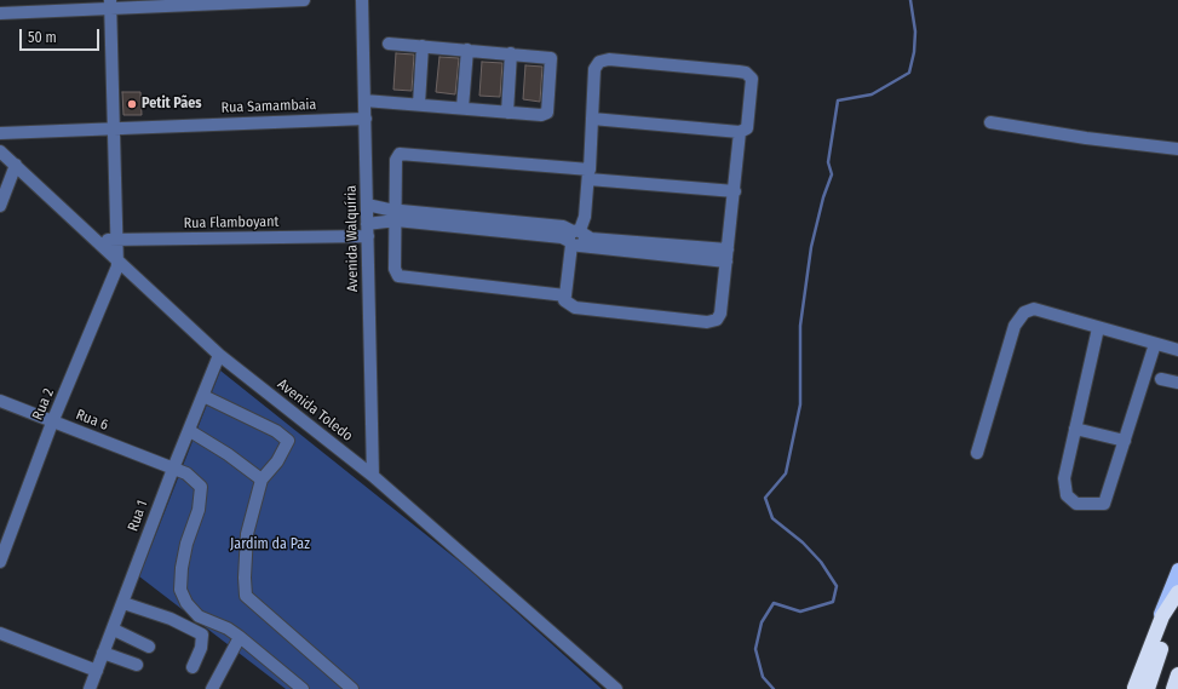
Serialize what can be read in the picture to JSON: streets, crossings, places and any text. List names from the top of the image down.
{
  "streets": {
    "street": [
      "Rua Samambaia",
      "Rua Flamboyant",
      "Avenida Walquíria",
      "Rua 2",
      "Avenida Toledo",
      "Rua 6",
      "Rua 1"
    ]
  },
  "crossings": [
    ["Rua Samambaia", "Avenida Walquíria"],
    ["Rua Flamboyant", "Avenida Walquíria"],
    ["Rua Flamboyant", "Avenida Toledo"],
    ["Avenida Walquíria", "Avenida Toledo"],
    ["Rua 2", "Avenida Toledo"],
    ["Rua 2", "Rua 6"],
    ["Avenida Toledo", "Rua 1"],
    ["Rua 6", "Rua 1"]
  ],
  "parks": ["Jardim da Paz"],
  "places": ["Petit Pães"],
  "scale_bar": "50 m"
}
